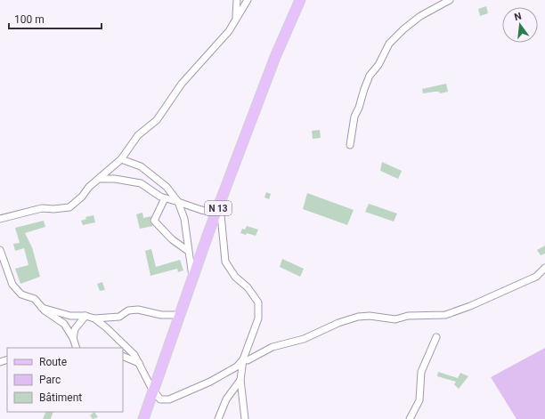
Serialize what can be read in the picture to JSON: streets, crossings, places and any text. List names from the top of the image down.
{
  "streets": {
    "main road": ["N 13"]
  },
  "legend": ["Route", "Parc", "Bâtiment"],
  "scale_bar": "100 m",
  "north": "top"
}
